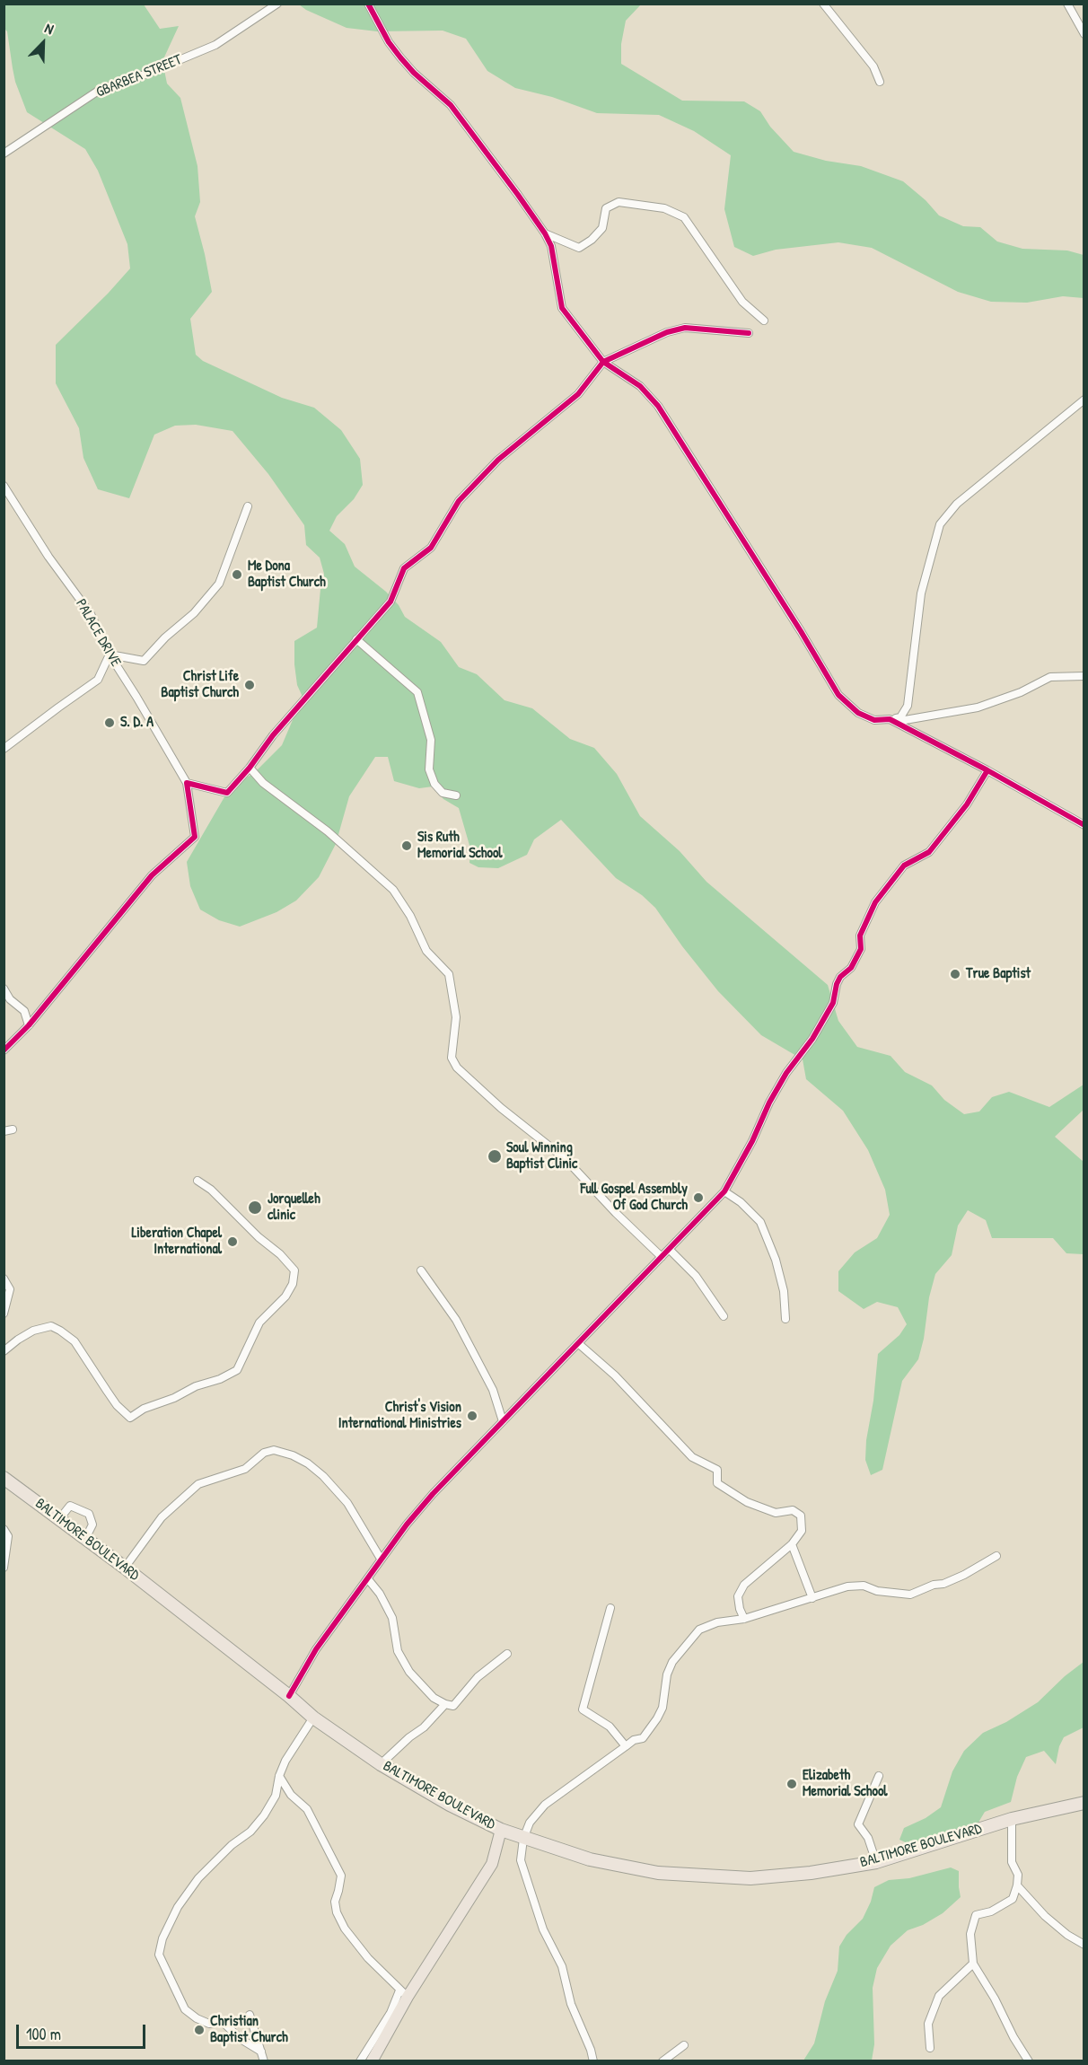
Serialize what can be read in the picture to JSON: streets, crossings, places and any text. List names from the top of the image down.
{
  "streets": {
    "highway": ["BALTIMORE BOULEVARD"],
    "street": ["GBARBEA STREET", "PALACE DRIVE"]
  },
  "places": [
    "Me Dona Baptist Church",
    "Christ Life Baptist Church",
    "S. D. A",
    "Sis Ruth Memorial School",
    "True Baptist",
    "Soul Winning Baptist Clinic",
    "Full Gospel Assembly Of God Church",
    "Jorquelleh clinic",
    "Liberation Chapel International",
    "Christ's Vision International Ministries",
    "Elizabeth Memorial School",
    "Christian Baptist Church"
  ],
  "scale_bar": "100 m",
  "north": "top right"
}
